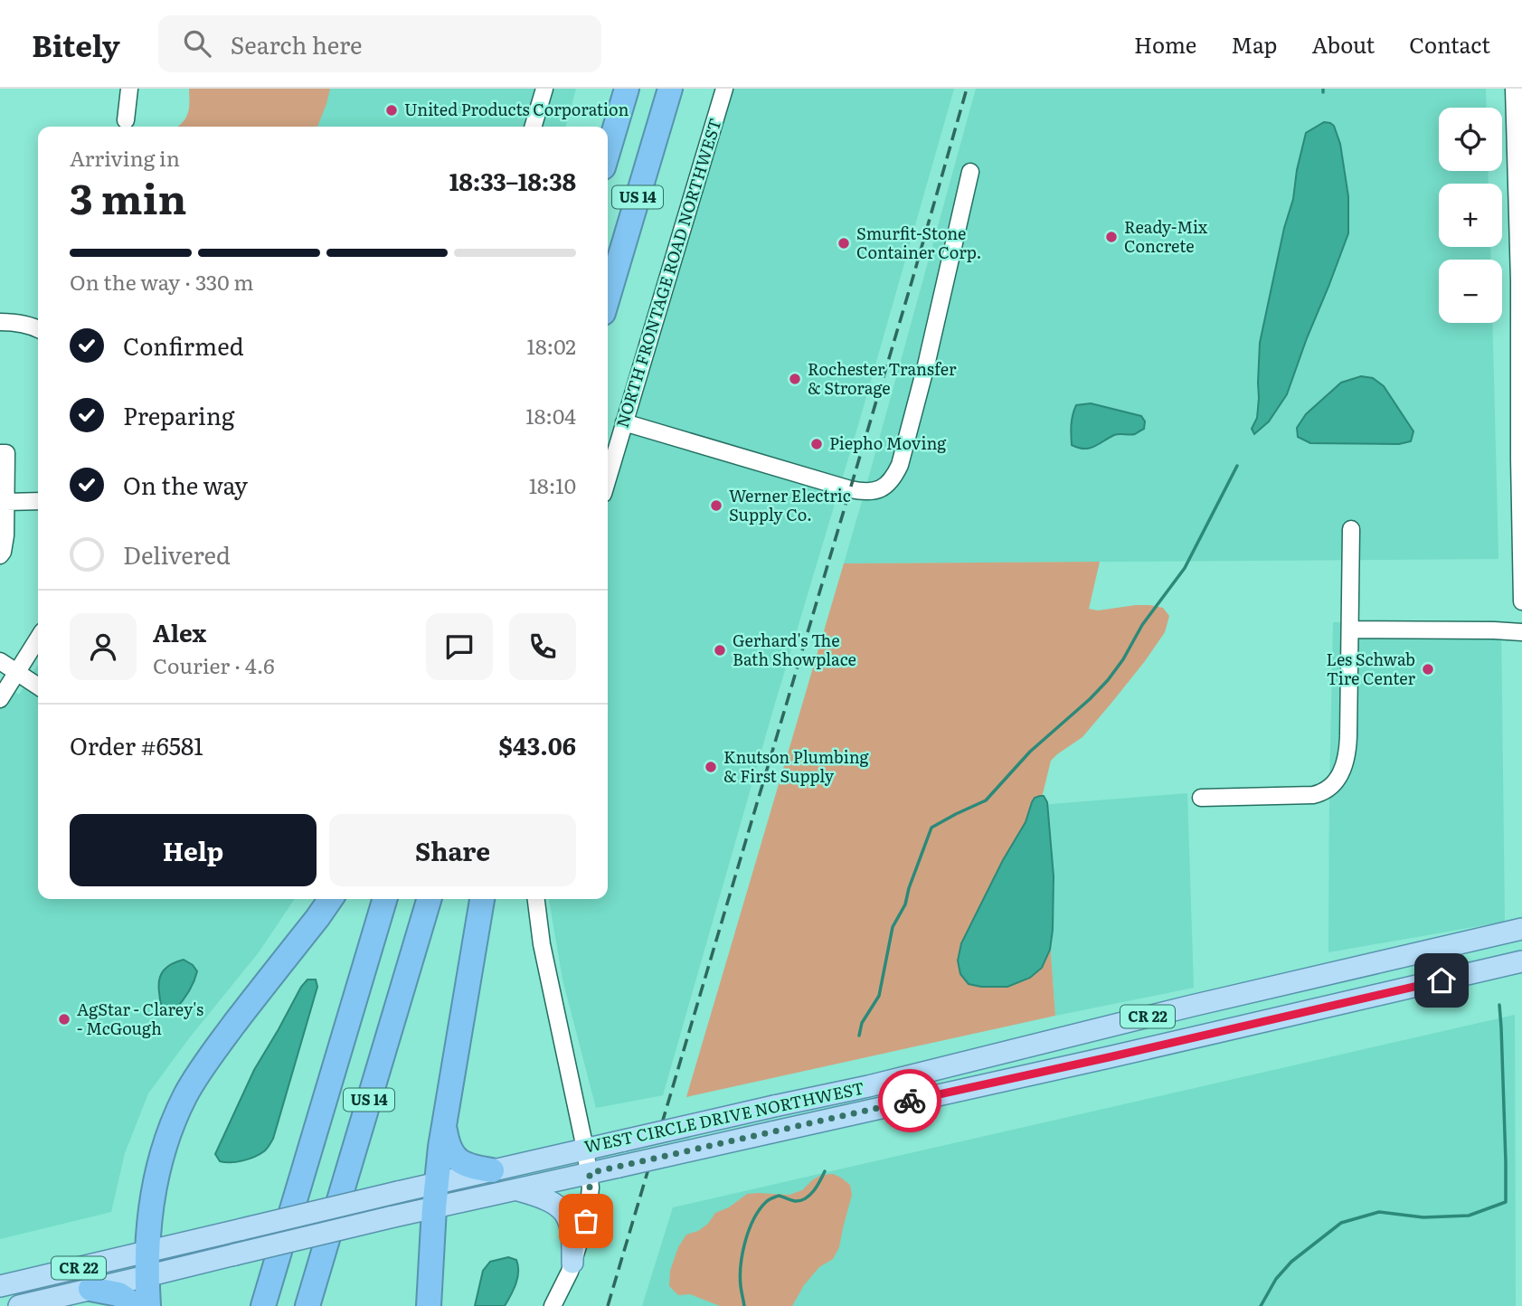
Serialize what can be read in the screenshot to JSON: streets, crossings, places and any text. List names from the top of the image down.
{
  "streets": {
    "highway": ["US 14"],
    "main road": ["CR 22", "WEST CIRCLE DRIVE NORTHWEST"],
    "street": ["NORTH FRONTAGE ROAD NORTHWEST"]
  },
  "places": [
    "United Products Corporation",
    "Ready-Mix Concrete",
    "Smurfit-Stone Container Corp.",
    "Rochester Transfer & Strorage",
    "Piepho Moving",
    "Werner Electric Supply Co.",
    "Gerhard's The Bath Showplace",
    "Les Schwab Tire Center",
    "Knutson Plumbing & First Supply",
    "AgStar - Clarey's - McGough"
  ],
  "page": {
    "header": "Bitely",
    "search": "Search here",
    "nav": [
      "Home",
      "Map",
      "About",
      "Contact"
    ],
    "map_buttons": ["+", "−"],
    "heading": ["3 min", "Arriving in", "18:33–18:38"],
    "panel": [
      "Alex",
      "Courier · 4.6",
      "Order #6581",
      "$43.06"
    ],
    "bar": "On the way · 330 m",
    "list": [
      ["Confirmed", "18:02"],
      ["Preparing", "18:04"],
      ["On the way", "18:10"],
      "Delivered"
    ],
    "buttons": ["Help", "Share"]
  }
}
